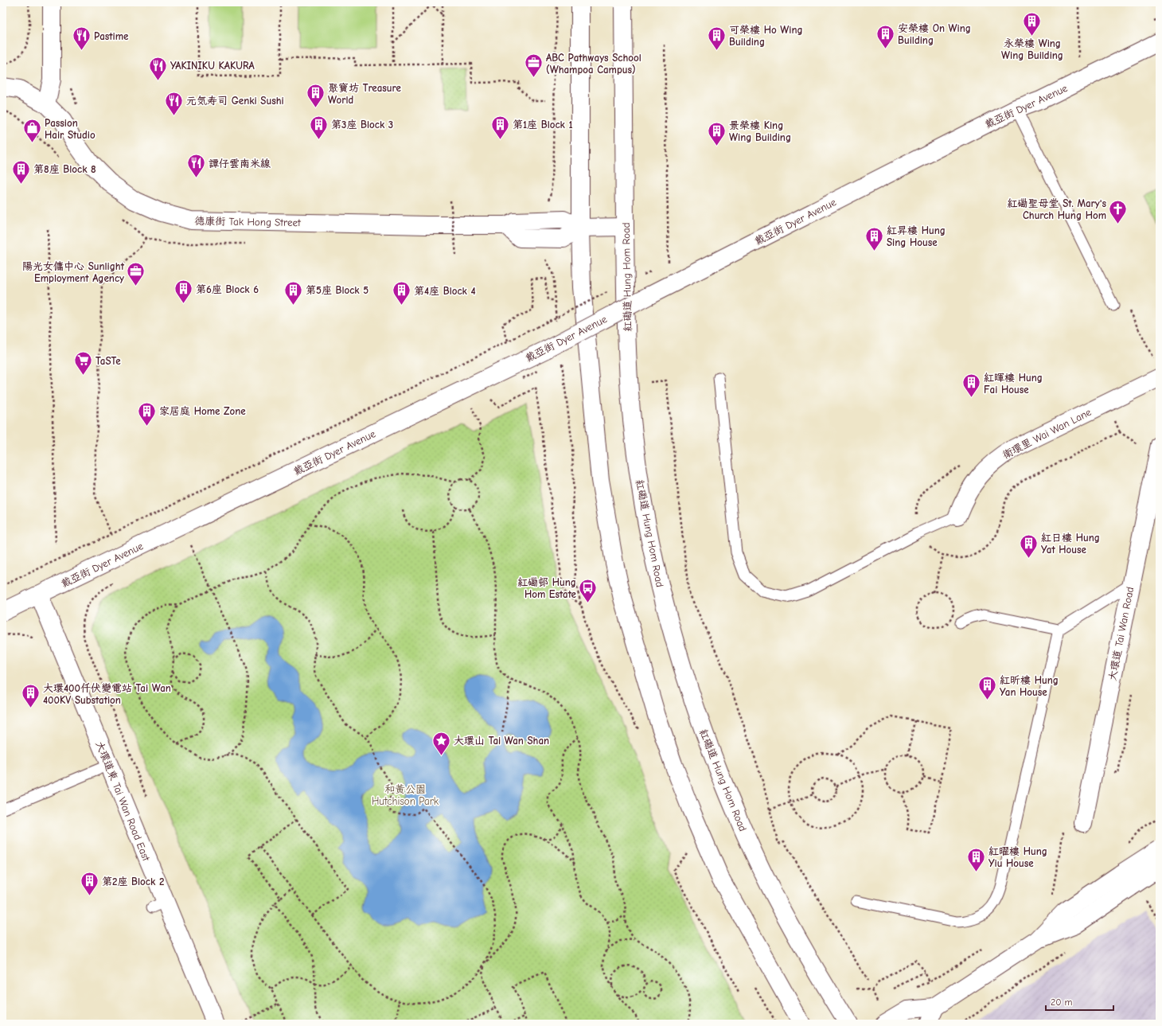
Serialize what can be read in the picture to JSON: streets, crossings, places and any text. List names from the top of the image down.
{
  "streets": {
    "street": [
      "戴亞街 Dyer Avenue",
      "德康街 Tak Hong Street",
      "紅磡道 Hung Hom Road",
      "衛環里 Wai Wan Lane",
      "大環道 Tai Wan Road",
      "大環道東 Tai Wan Road East"
    ]
  },
  "crossings": [
    ["戴亞街 Dyer Avenue", "大環道東 Tai Wan Road East"]
  ],
  "parks": ["和黃公園 Hutchison Park"],
  "places": {
    "building": [
      "永榮樓 Wing Wing Building",
      "安榮樓 On Wing Building",
      "可榮樓 Ho Wing Building",
      "聚寶坊 Treasure World",
      "第3座 Block 3",
      "第1座 Block 1",
      "景榮樓 King Wing Building",
      "第8座 Block 8",
      "紅昇樓 Hung Sing House",
      "第6座 Block 6",
      "第5座 Block 5",
      "第4座 Block 4",
      "紅暉樓 Hung Fai House",
      "家居庭 Home Zone",
      "紅日樓 Hung Yat House",
      "紅昕樓 Hung Yan House",
      "大環400仟伏變電站 Tai Wan 400KV Substation",
      "紅曜樓 Hung Yiu House",
      "第2座 Block 2"
    ],
    "restaurant": [
      "Pastime",
      "YAKINIKU KAKURA",
      "元気寿司 Genki Sushi",
      "譚仔雲南米線"
    ],
    "office": ["ABC Pathways School (Whampoa Campus)", "陽光女傭中心 Sunlight Employment Agency"],
    "shop": ["Passion Hair Studio"],
    "church": ["紅磡聖母堂 St. Mary's Church Hung Hom"],
    "supermarket": ["TaSTe"],
    "bus stop": ["紅磡邨 Hung Hom Estate"],
    "place": ["大環山 Tai Wan Shan"]
  },
  "scale_bar": "20 m"
}
